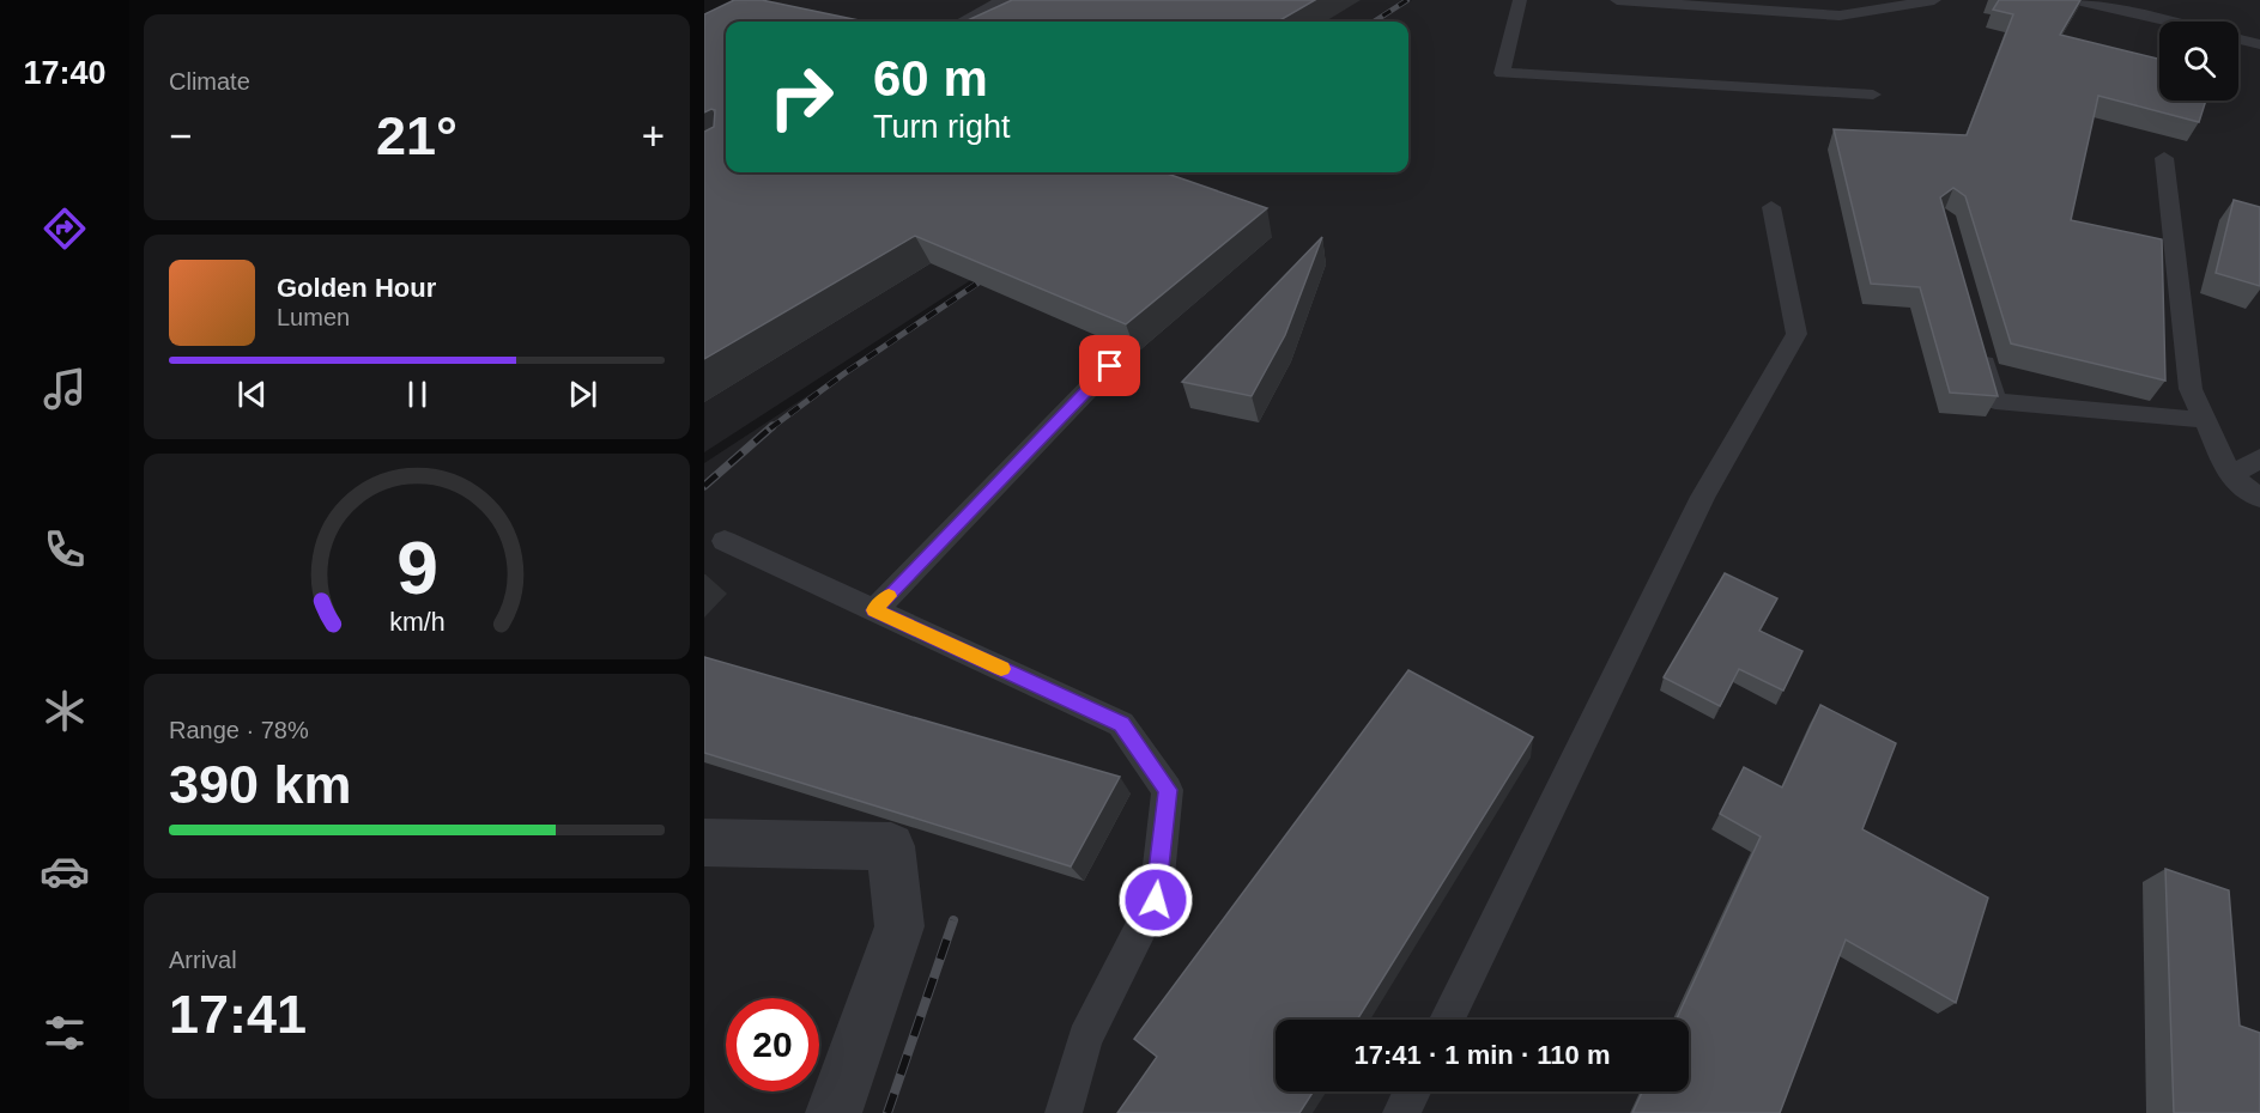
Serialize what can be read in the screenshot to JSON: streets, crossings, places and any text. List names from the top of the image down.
{
  "page": {
    "tabs": "17:40",
    "tile": [
      "Climate",
      ["Range · 78%", "390 km"],
      ["Arrival", "17:41"]
    ],
    "turn": ["60 m", "Turn right"],
    "heat": ["−", "21°", "+"],
    "song": ["Golden Hour", "Lumen"],
    "limit": "20",
    "trip": "17:41 · 1 min · 110 m",
    "gauge": ["9", "km/h"]
  }
}
